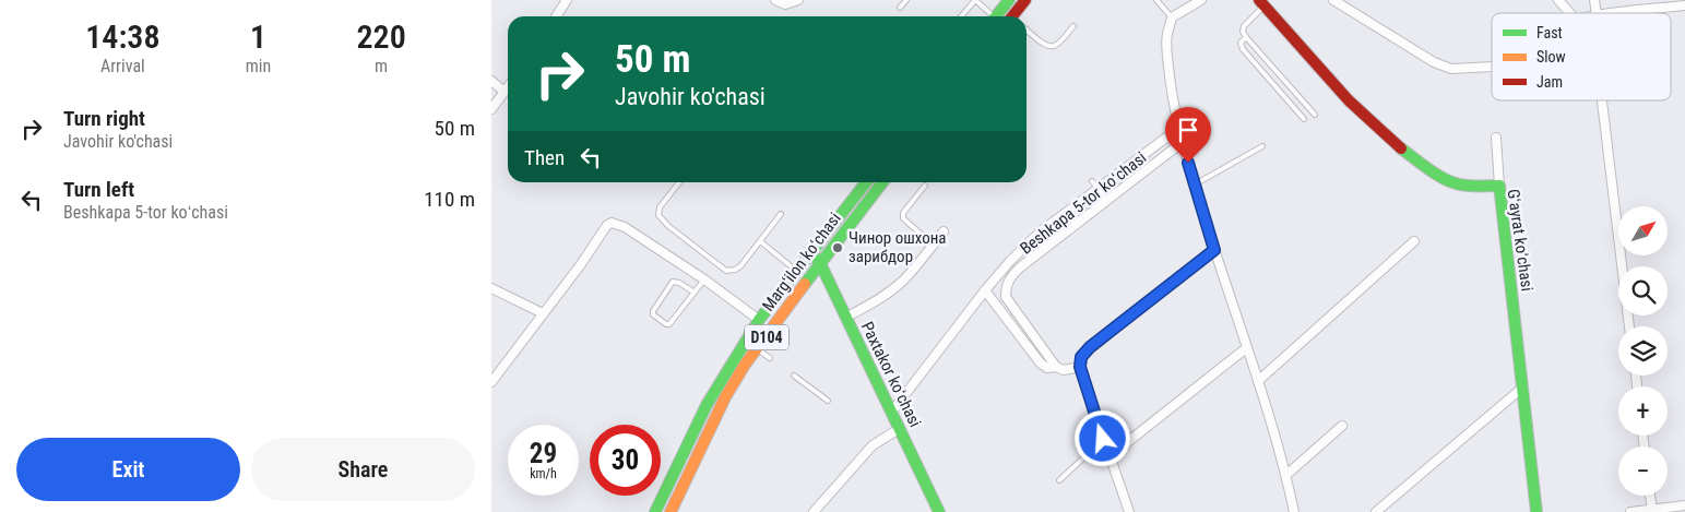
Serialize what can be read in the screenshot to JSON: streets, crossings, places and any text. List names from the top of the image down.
{
  "streets": {
    "main road": [
      "Gʻayrat koʻchasi",
      "Margʻilon koʻchasi",
      "D104",
      "Paxtakor koʻchasi"
    ],
    "street": ["Beshkapa 5-tor koʻchasi"]
  },
  "crossings": [
    ["Beshkapa 5-tor koʻchasi", "Paxtakor koʻchasi"],
    ["Margʻilon koʻchasi", "Paxtakor koʻchasi"]
  ],
  "places": ["Чинор ошхона зарибдор"],
  "legend": ["Fast", "Slow", "Jam"],
  "north": "top right",
  "page": {
    "eta": [
      "14:38",
      "Arrival",
      "1",
      "min",
      "220",
      "m"
    ],
    "turn": ["50 m", "Javohir ko'chasi"],
    "list": [
      {
        "name": "Turn right",
        "note": "Javohir ko'chasi",
        "value": "50 m"
      },
      {
        "name": "Turn left",
        "note": "Beshkapa 5-tor koʻchasi",
        "value": "110 m"
      }
    ],
    "then": "Then",
    "map_buttons": ["+", "−"],
    "speed": "29 km/h",
    "limit": "30",
    "buttons": ["Exit", "Share"]
  }
}
